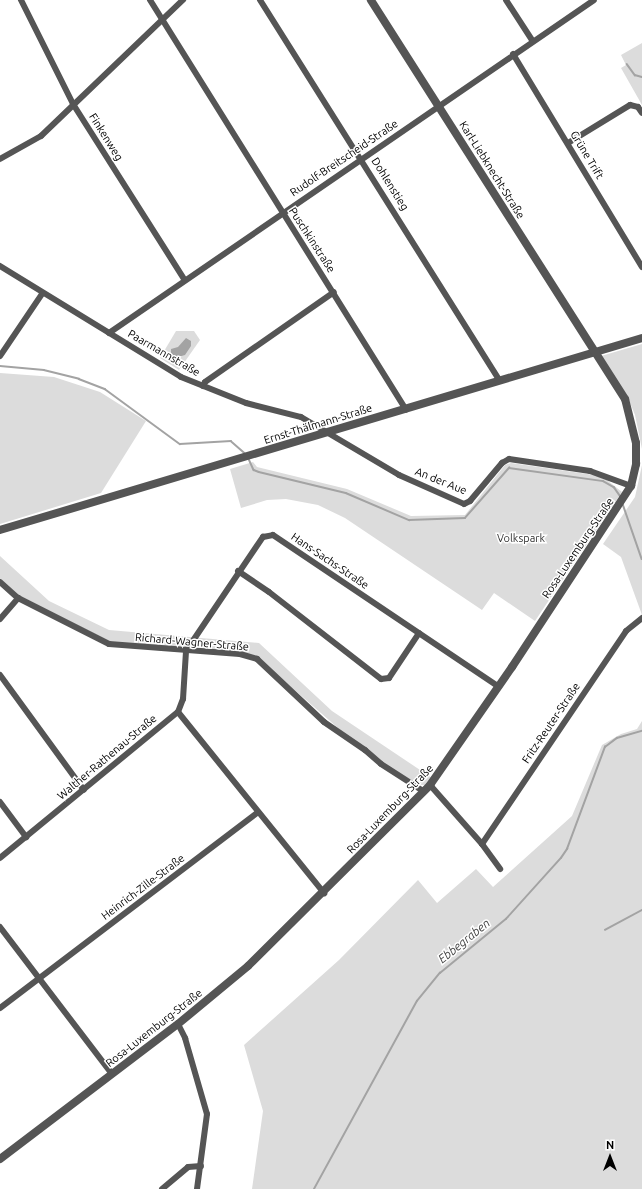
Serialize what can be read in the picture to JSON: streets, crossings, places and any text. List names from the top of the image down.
{
  "streets": {
    "street": [
      "Finkenweg",
      "Grüne Trift",
      "Rudolf-Breitscheid-Straße",
      "Karl-Liebknecht-Straße",
      "Dohlenstieg",
      "Puschkinstraße",
      "Paarmannstraße",
      "Ernst-Thälmann-Straße",
      "An der Aue",
      "Rosa-Luxemburg-Straße",
      "Hans-Sachs-Straße",
      "Richard-Wagner-Straße",
      "Fritz-Reuter-Straße",
      "Walther-Rathenau-Straße",
      "Heinrich-Zille-Straße"
    ]
  },
  "crossings": [
    ["Finkenweg", "Rudolf-Breitscheid-Straße"],
    ["Grüne Trift", "Rudolf-Breitscheid-Straße"],
    ["Rudolf-Breitscheid-Straße", "Karl-Liebknecht-Straße"],
    ["Rudolf-Breitscheid-Straße", "Dohlenstieg"],
    ["Rudolf-Breitscheid-Straße", "Puschkinstraße"],
    ["Rudolf-Breitscheid-Straße", "Paarmannstraße"],
    ["Karl-Liebknecht-Straße", "Ernst-Thälmann-Straße"],
    ["Karl-Liebknecht-Straße", "Rosa-Luxemburg-Straße"],
    ["Dohlenstieg", "Ernst-Thälmann-Straße"],
    ["Puschkinstraße", "Ernst-Thälmann-Straße"],
    ["Paarmannstraße", "Ernst-Thälmann-Straße"],
    ["Paarmannstraße", "An der Aue"],
    ["Ernst-Thälmann-Straße", "An der Aue"],
    ["Ernst-Thälmann-Straße", "Rosa-Luxemburg-Straße"],
    ["An der Aue", "Rosa-Luxemburg-Straße"],
    ["Rosa-Luxemburg-Straße", "Hans-Sachs-Straße"],
    ["Rosa-Luxemburg-Straße", "Richard-Wagner-Straße"],
    ["Hans-Sachs-Straße", "Richard-Wagner-Straße"]
  ],
  "water": ["Ebbegraben"],
  "parks": ["Volkspark"],
  "north": "top"
}
